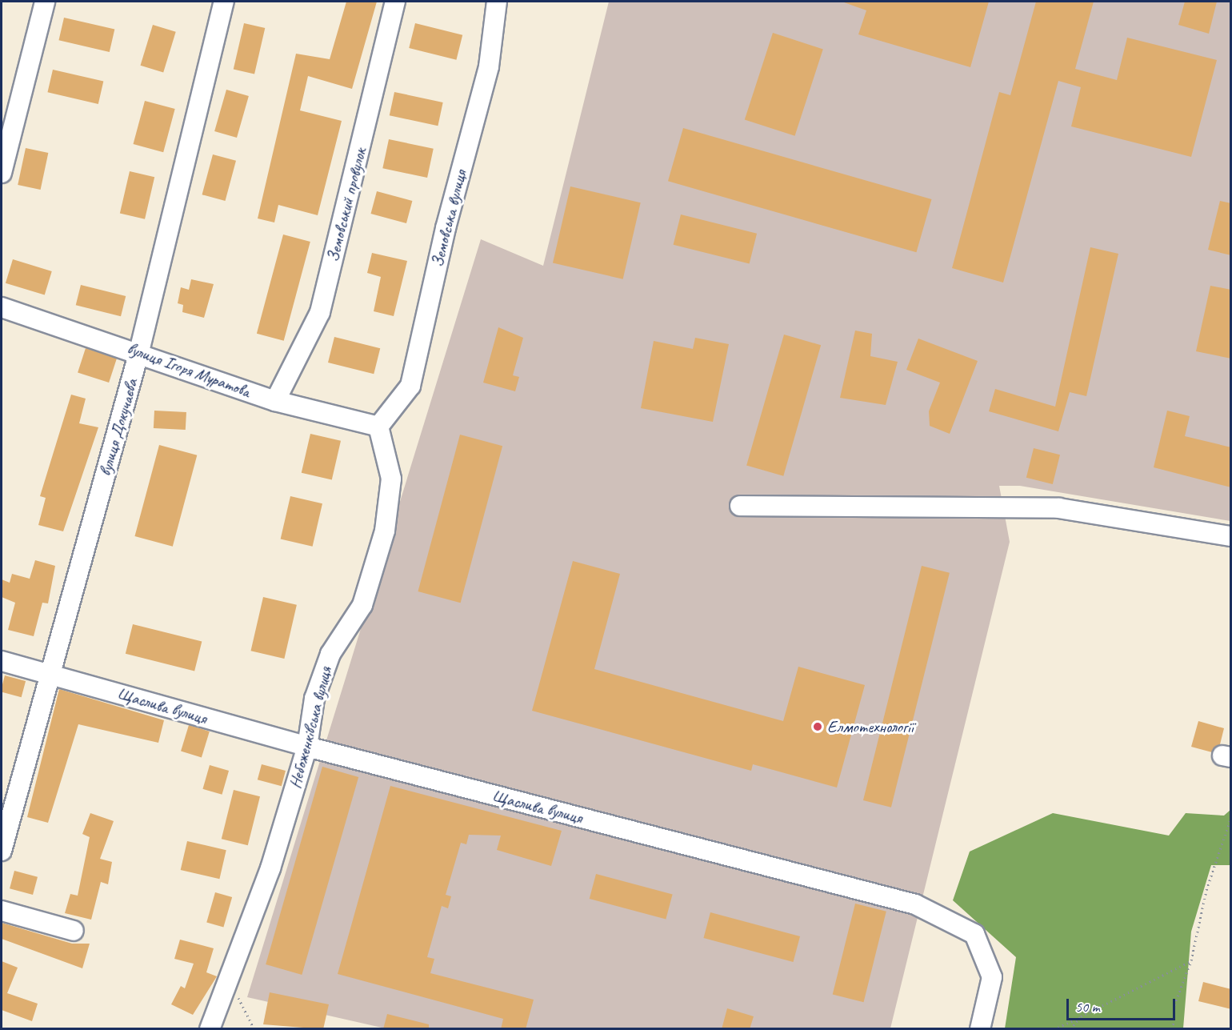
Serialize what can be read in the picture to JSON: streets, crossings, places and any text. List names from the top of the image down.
{
  "streets": {
    "street": [
      "Земовський провулок",
      "Земовська вулиця",
      "вулиця Ігоря Муратова",
      "вулиця Докучаєва",
      "Щаслива вулиця",
      "Небоженківська вулиця"
    ]
  },
  "crossings": [
    ["Земовський провулок", "вулиця Ігоря Муратова"],
    ["Земовська вулиця", "вулиця Ігоря Муратова"],
    ["Земовська вулиця", "Небоженківська вулиця"],
    ["вулиця Ігоря Муратова", "вулиця Докучаєва"],
    ["вулиця Ігоря Муратова", "Небоженківська вулиця"],
    ["вулиця Докучаєва", "Щаслива вулиця"],
    ["Щаслива вулиця", "Небоженківська вулиця"]
  ],
  "places": ["Елмотехнології"],
  "scale_bar": "50 m"
}
